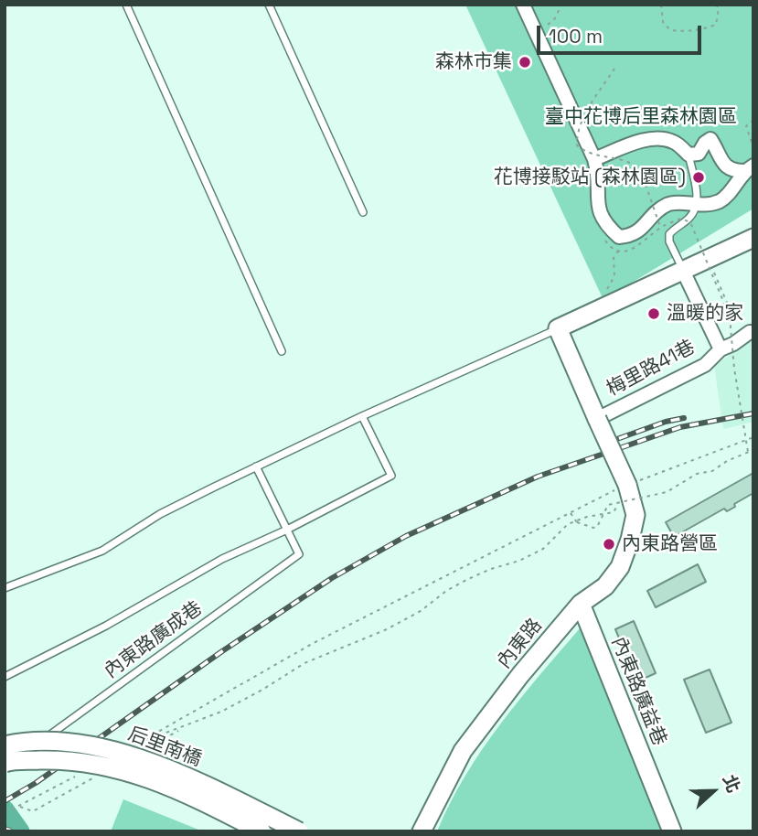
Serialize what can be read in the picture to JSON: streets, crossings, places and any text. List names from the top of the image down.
{
  "streets": {
    "street": [
      "梅里路41巷",
      "內東路",
      "內東路廣益巷",
      "后里南橋"
    ],
    "lane": ["內東路廣成巷"]
  },
  "crossings": [
    ["梅里路41巷", "內東路"],
    ["內東路", "內東路廣益巷"]
  ],
  "parks": ["臺中花博后里森林園區"],
  "places": [
    "森林市集",
    "花博接駁站 (森林園區)",
    "溫暖的家",
    "內東路營區"
  ],
  "scale_bar": "100 m",
  "north": "right"
}
